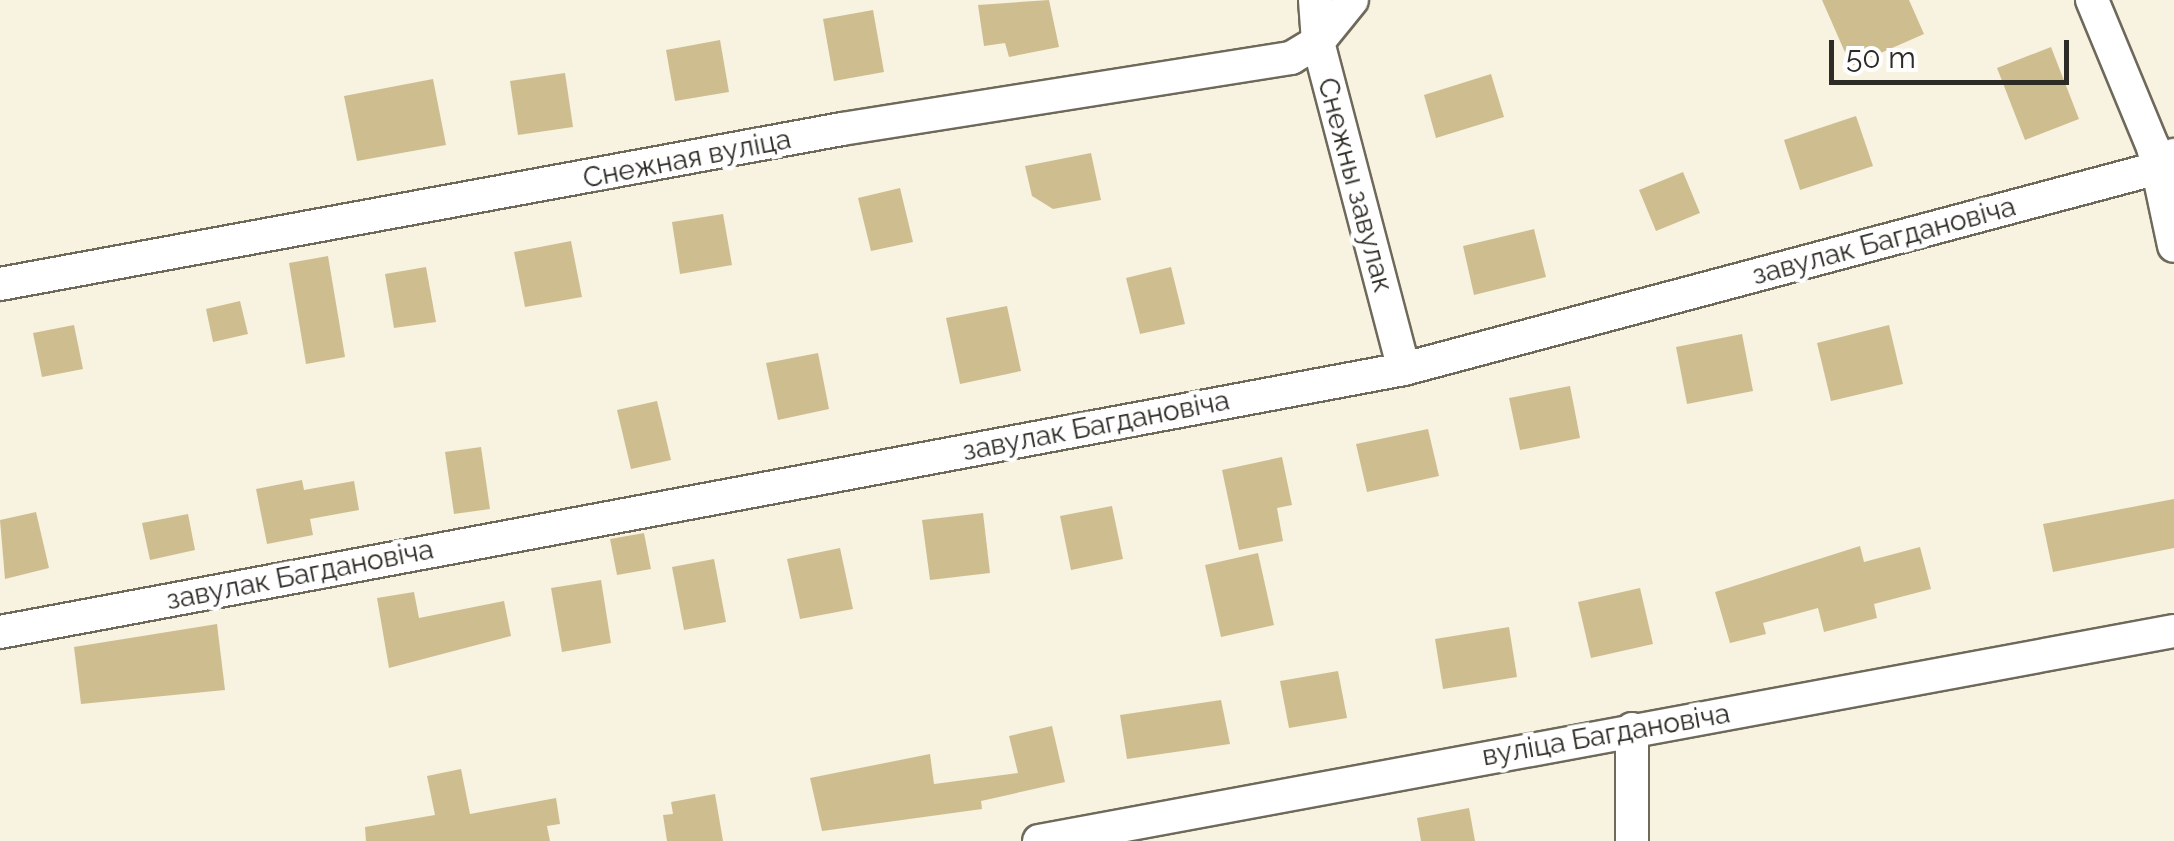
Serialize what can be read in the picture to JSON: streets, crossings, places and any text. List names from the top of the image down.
{
  "streets": {
    "street": [
      "Снежная вуліца",
      "Снежны завулак",
      "завулак Багдановіча",
      "вуліца Багдановіча"
    ]
  },
  "crossings": [
    ["Снежная вуліца", "Снежны завулак"],
    ["Снежны завулак", "завулак Багдановіча"]
  ],
  "scale_bar": "50 m"
}
